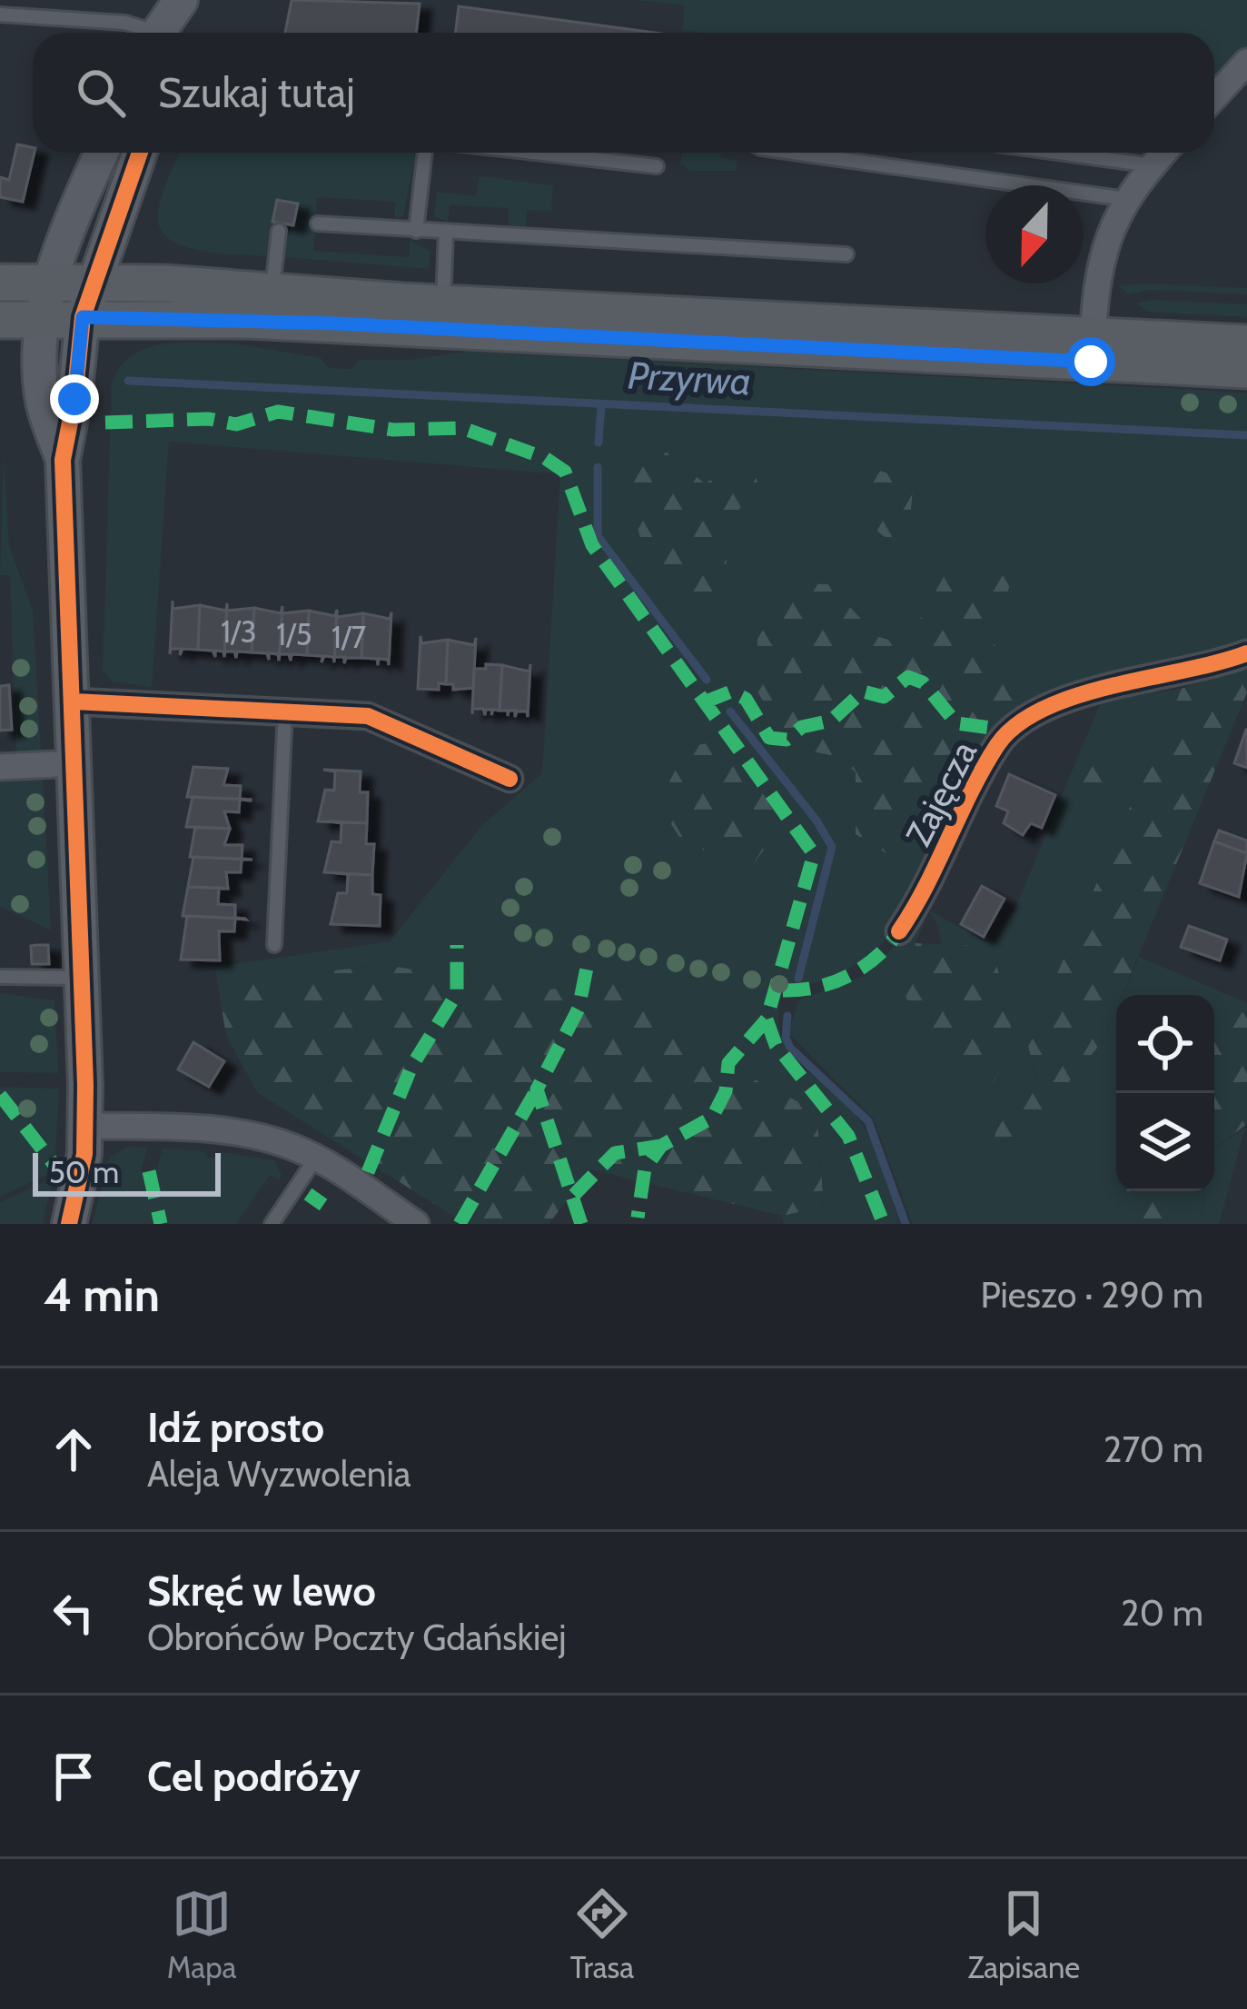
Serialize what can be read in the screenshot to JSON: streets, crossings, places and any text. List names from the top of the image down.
{
  "streets": {
    "street": ["Zajęcza"]
  },
  "water": ["Przyrwa"],
  "house_numbers": ["1/3", "1/5", "1/7"],
  "scale_bar": "50 m",
  "north": "bottom",
  "page": {
    "search": "Szukaj tutaj",
    "scale": "50 m",
    "heading": ["4 min", "Pieszo · 290 m"],
    "list": [
      ["Idź prosto", "Aleja Wyzwolenia", "270 m"],
      ["Skręć w lewo", "Obrońców Poczty Gdańskiej", "20 m"],
      "Cel podróży"
    ],
    "nav": ["Mapa", "Trasa", "Zapisane"]
  }
}
